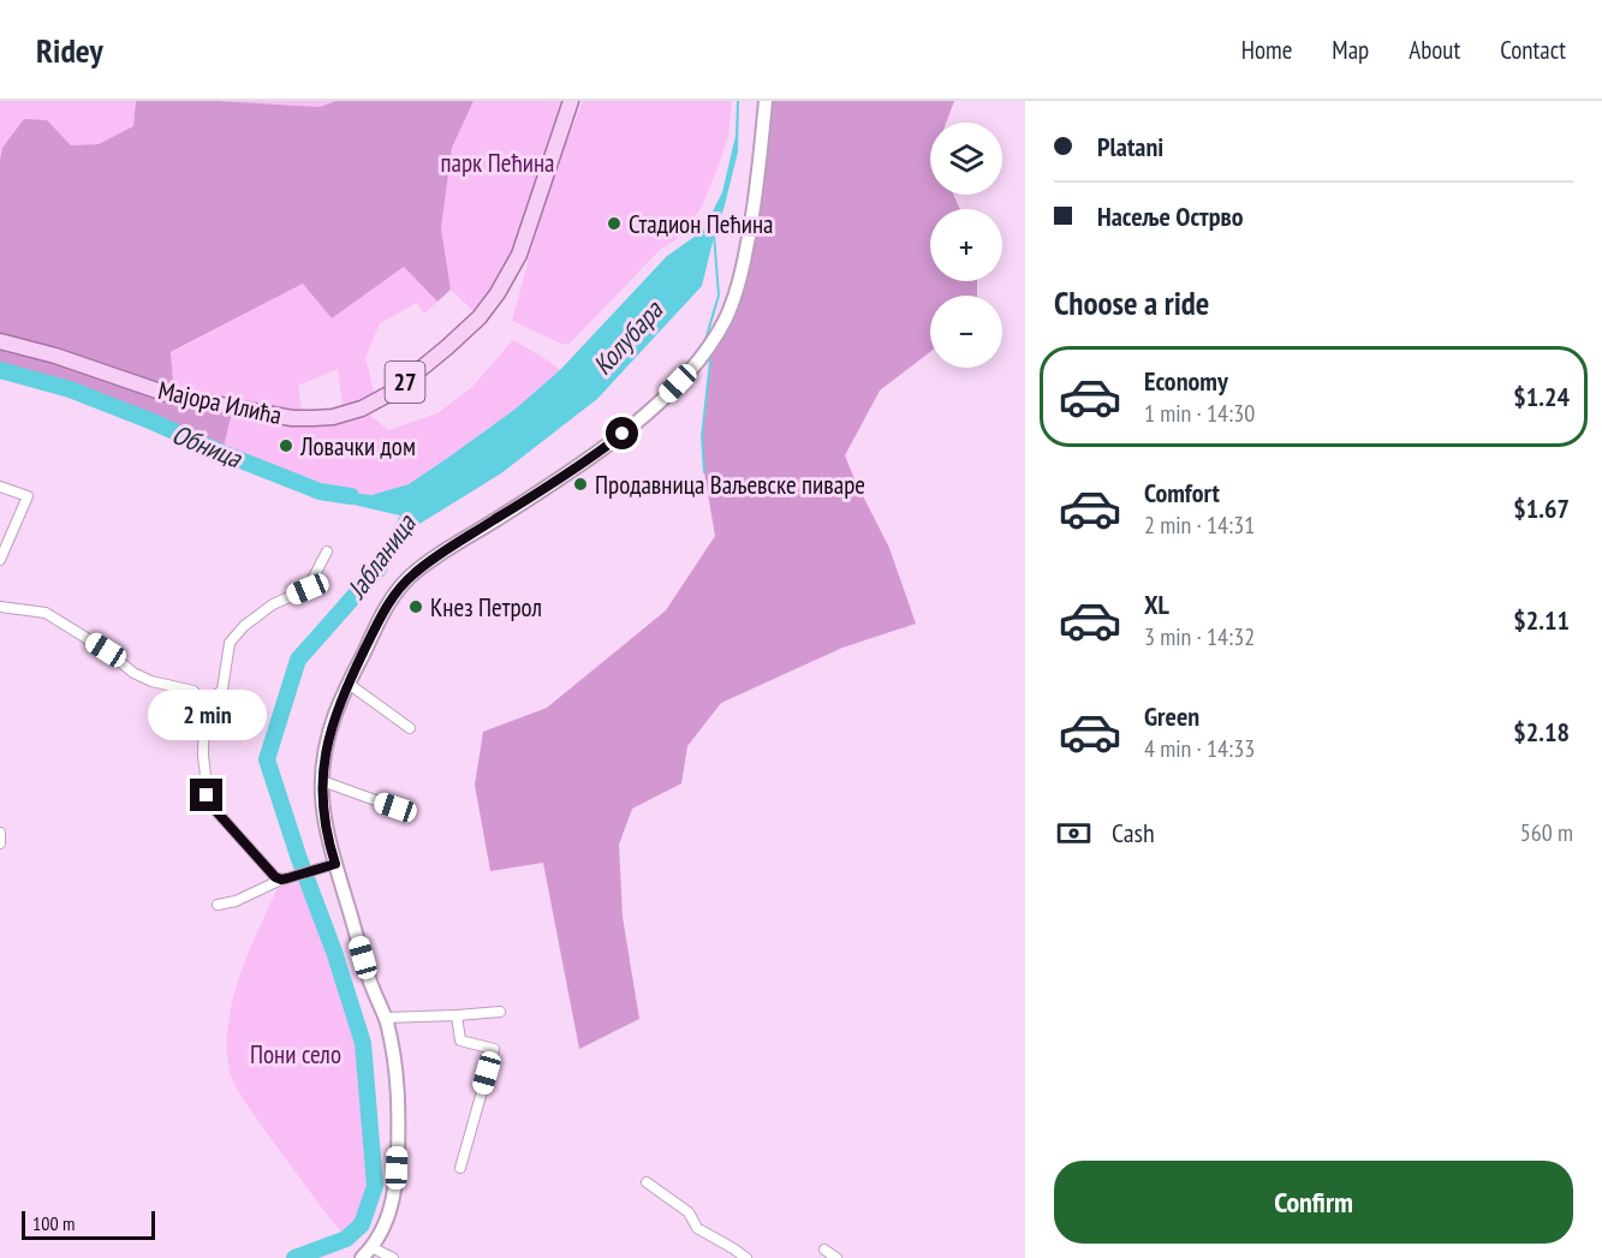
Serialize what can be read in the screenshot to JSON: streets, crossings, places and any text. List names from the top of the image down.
{
  "streets": {
    "main road": ["27", "Мајора Илића"]
  },
  "water": ["Колубара", "Обница", "Јабланица"],
  "parks": ["парк Пећина", "Пони село"],
  "places": [
    "Стадион Пећина",
    "Ловачки дом",
    "Продавница Ваљевске пиваре",
    "Кнез Петрол"
  ],
  "scale_bar": "100 m",
  "page": {
    "header": "Ridey",
    "nav": [
      "Home",
      "Map",
      "About",
      "Contact"
    ],
    "banner": ["Platani", "Насеље Острво"],
    "map_buttons": ["+", "−"],
    "heading": "Choose a ride",
    "list": [
      {
        "name": "Economy",
        "note": "1 min · 14:30",
        "value": "$1.24"
      },
      {
        "name": "Comfort",
        "note": "2 min · 14:31",
        "value": "$1.67"
      },
      {
        "name": "XL",
        "note": "3 min · 14:32",
        "value": "$2.11"
      },
      {
        "name": "Green",
        "note": "4 min · 14:33",
        "value": "$2.18"
      }
    ],
    "bubble": "2 min",
    "pay": ["Cash", "560 m"],
    "buttons": "Confirm",
    "scale": "100 m"
  }
}
